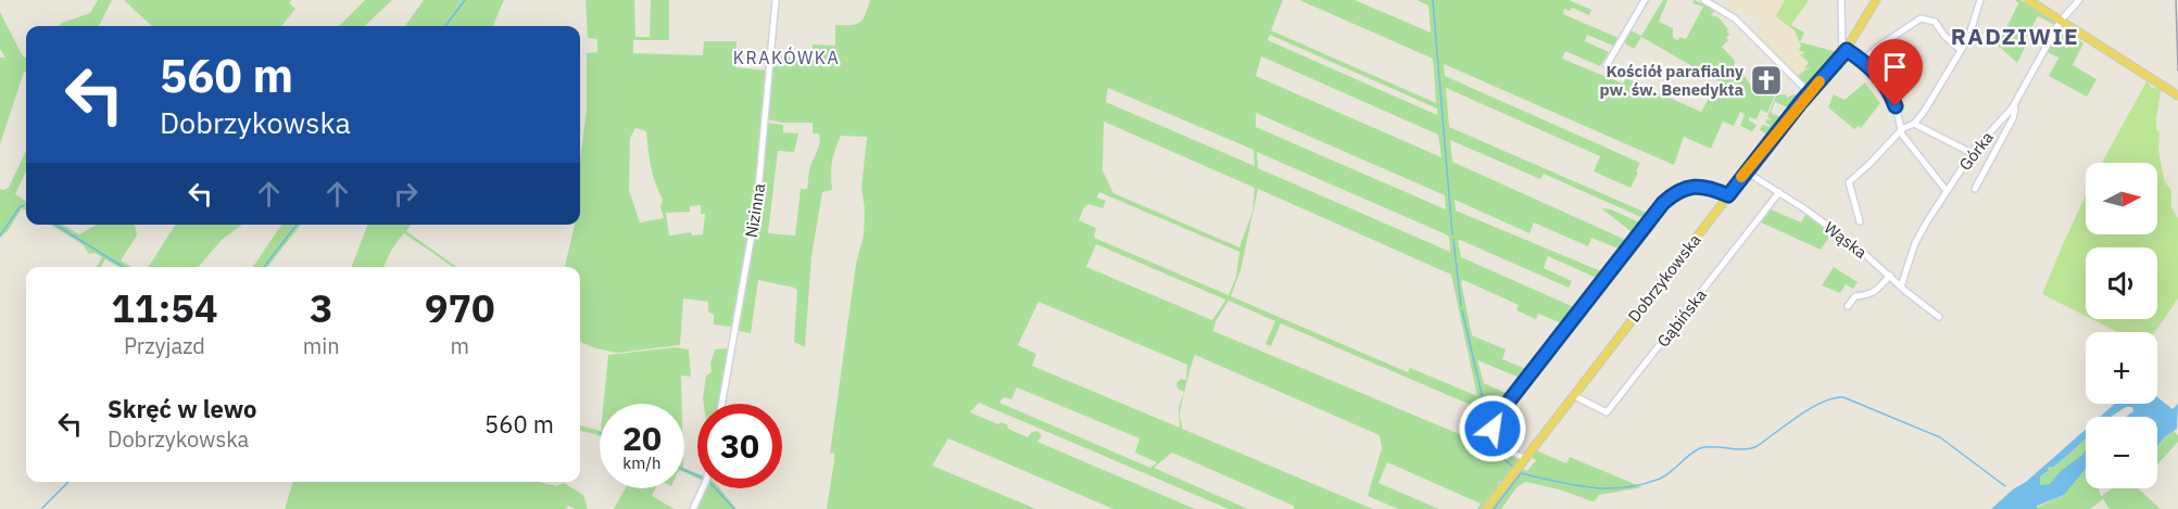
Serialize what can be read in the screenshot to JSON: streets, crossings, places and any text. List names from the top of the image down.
{
  "streets": {
    "main road": ["Dobrzykowska"],
    "street": [
      "Górka",
      "Nizinna",
      "Wąska",
      "Gąbińska"
    ]
  },
  "crossings": [
    ["Górka", "Wąska"],
    ["Wąska", "Dobrzykowska"],
    ["Wąska", "Gąbińska"],
    ["Dobrzykowska", "Gąbińska"]
  ],
  "districts": ["RADZIWIE", "KRAKÓWKA"],
  "places": {
    "church": ["Kościół parafialny pw. św. Benedykta"]
  },
  "north": "right",
  "page": {
    "turn": ["560 m", "Dobrzykowska"],
    "map_buttons": ["+", "−"],
    "eta": [
      "11:54",
      "Przyjazd",
      "3",
      "min",
      "970",
      "m"
    ],
    "list": [
      {
        "name": "Skręć w lewo",
        "note": "Dobrzykowska",
        "value": "560 m"
      }
    ],
    "speed": "20 km/h",
    "limit": "30"
  }
}
